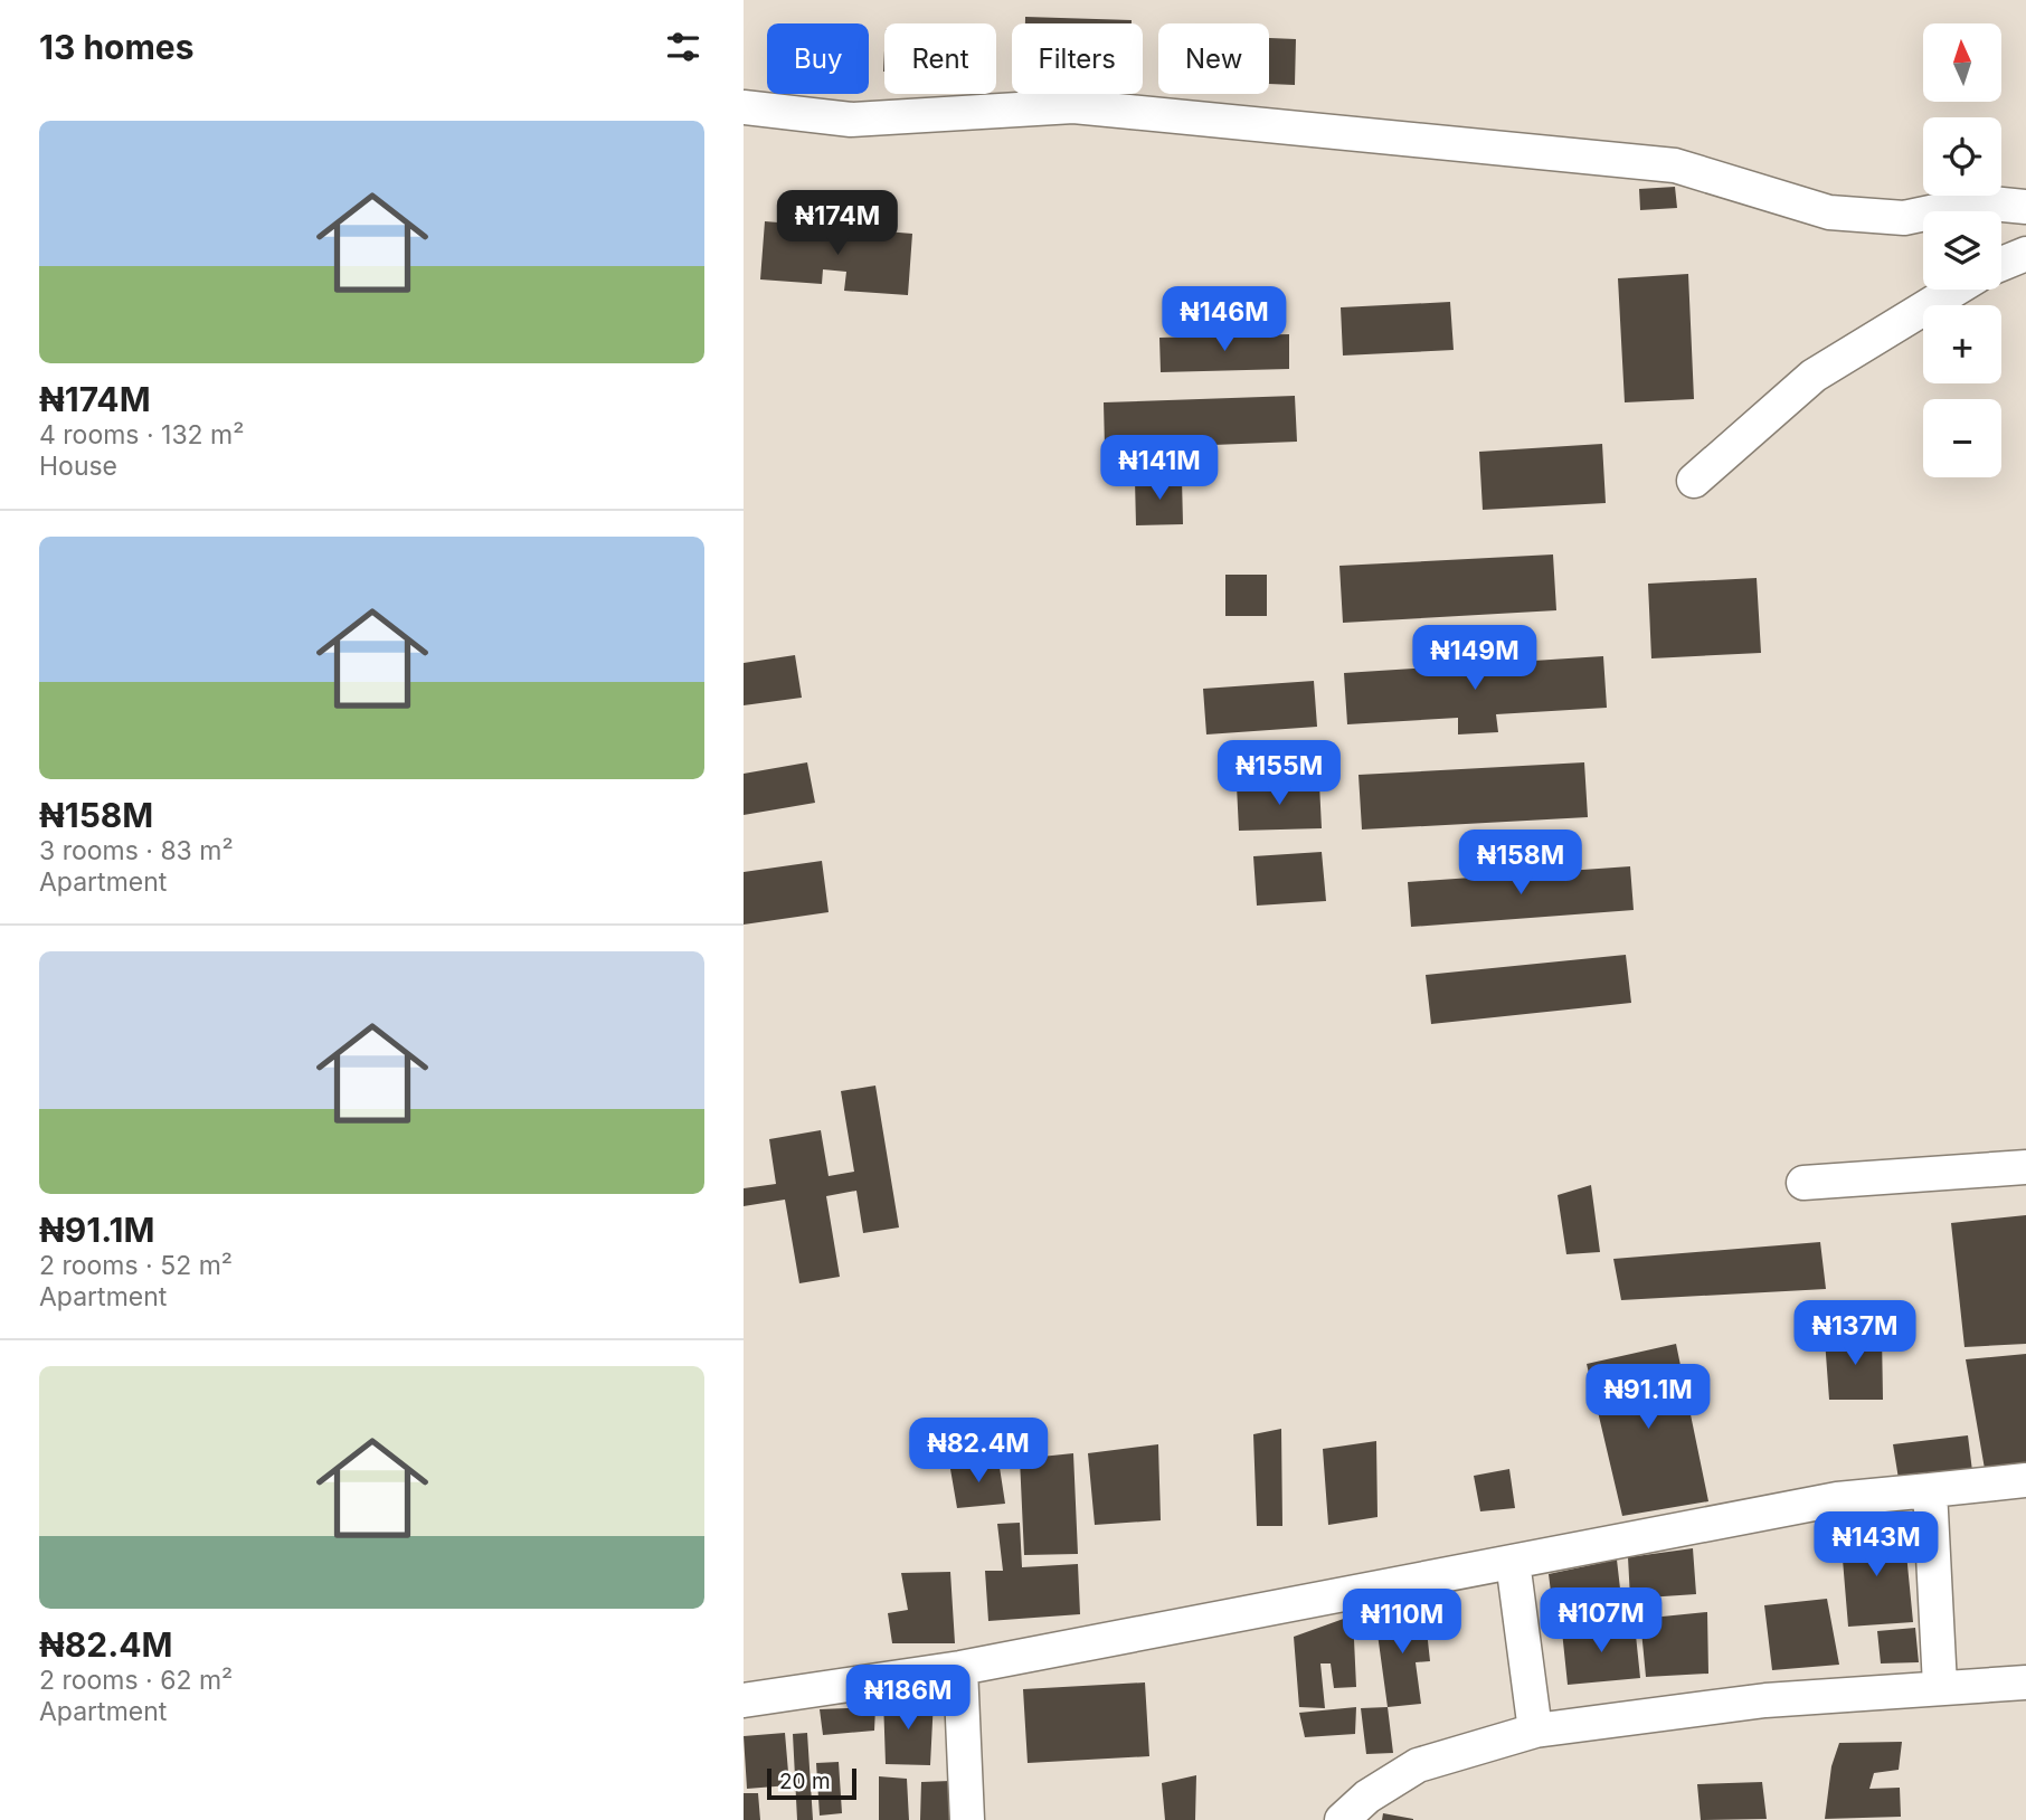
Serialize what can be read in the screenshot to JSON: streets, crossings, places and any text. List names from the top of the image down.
{
  "scale_bar": "20 m",
  "north": "top",
  "page": {
    "heading": "13 homes",
    "map_buttons": ["+", "−"],
    "chip": [
      "Buy",
      "Rent",
      "Filters",
      "New"
    ],
    "list": [
      {
        "name": "₦174M",
        "note": "4 rooms · 132 m² · House"
      },
      {
        "name": "₦158M",
        "note": "3 rooms · 83 m² · Apartment"
      },
      {
        "name": "₦91.1M",
        "note": "2 rooms · 52 m² · Apartment"
      },
      {
        "name": "₦82.4M",
        "note": "2 rooms · 62 m² · Apartment"
      }
    ],
    "price": [
      "₦174M",
      "₦146M",
      "₦141M",
      "₦149M",
      "₦155M",
      "₦158M",
      "₦137M",
      "₦91.1M",
      "₦82.4M",
      "₦143M",
      "₦107M",
      "₦110M",
      "₦186M"
    ],
    "scale": "20 m"
  }
}
